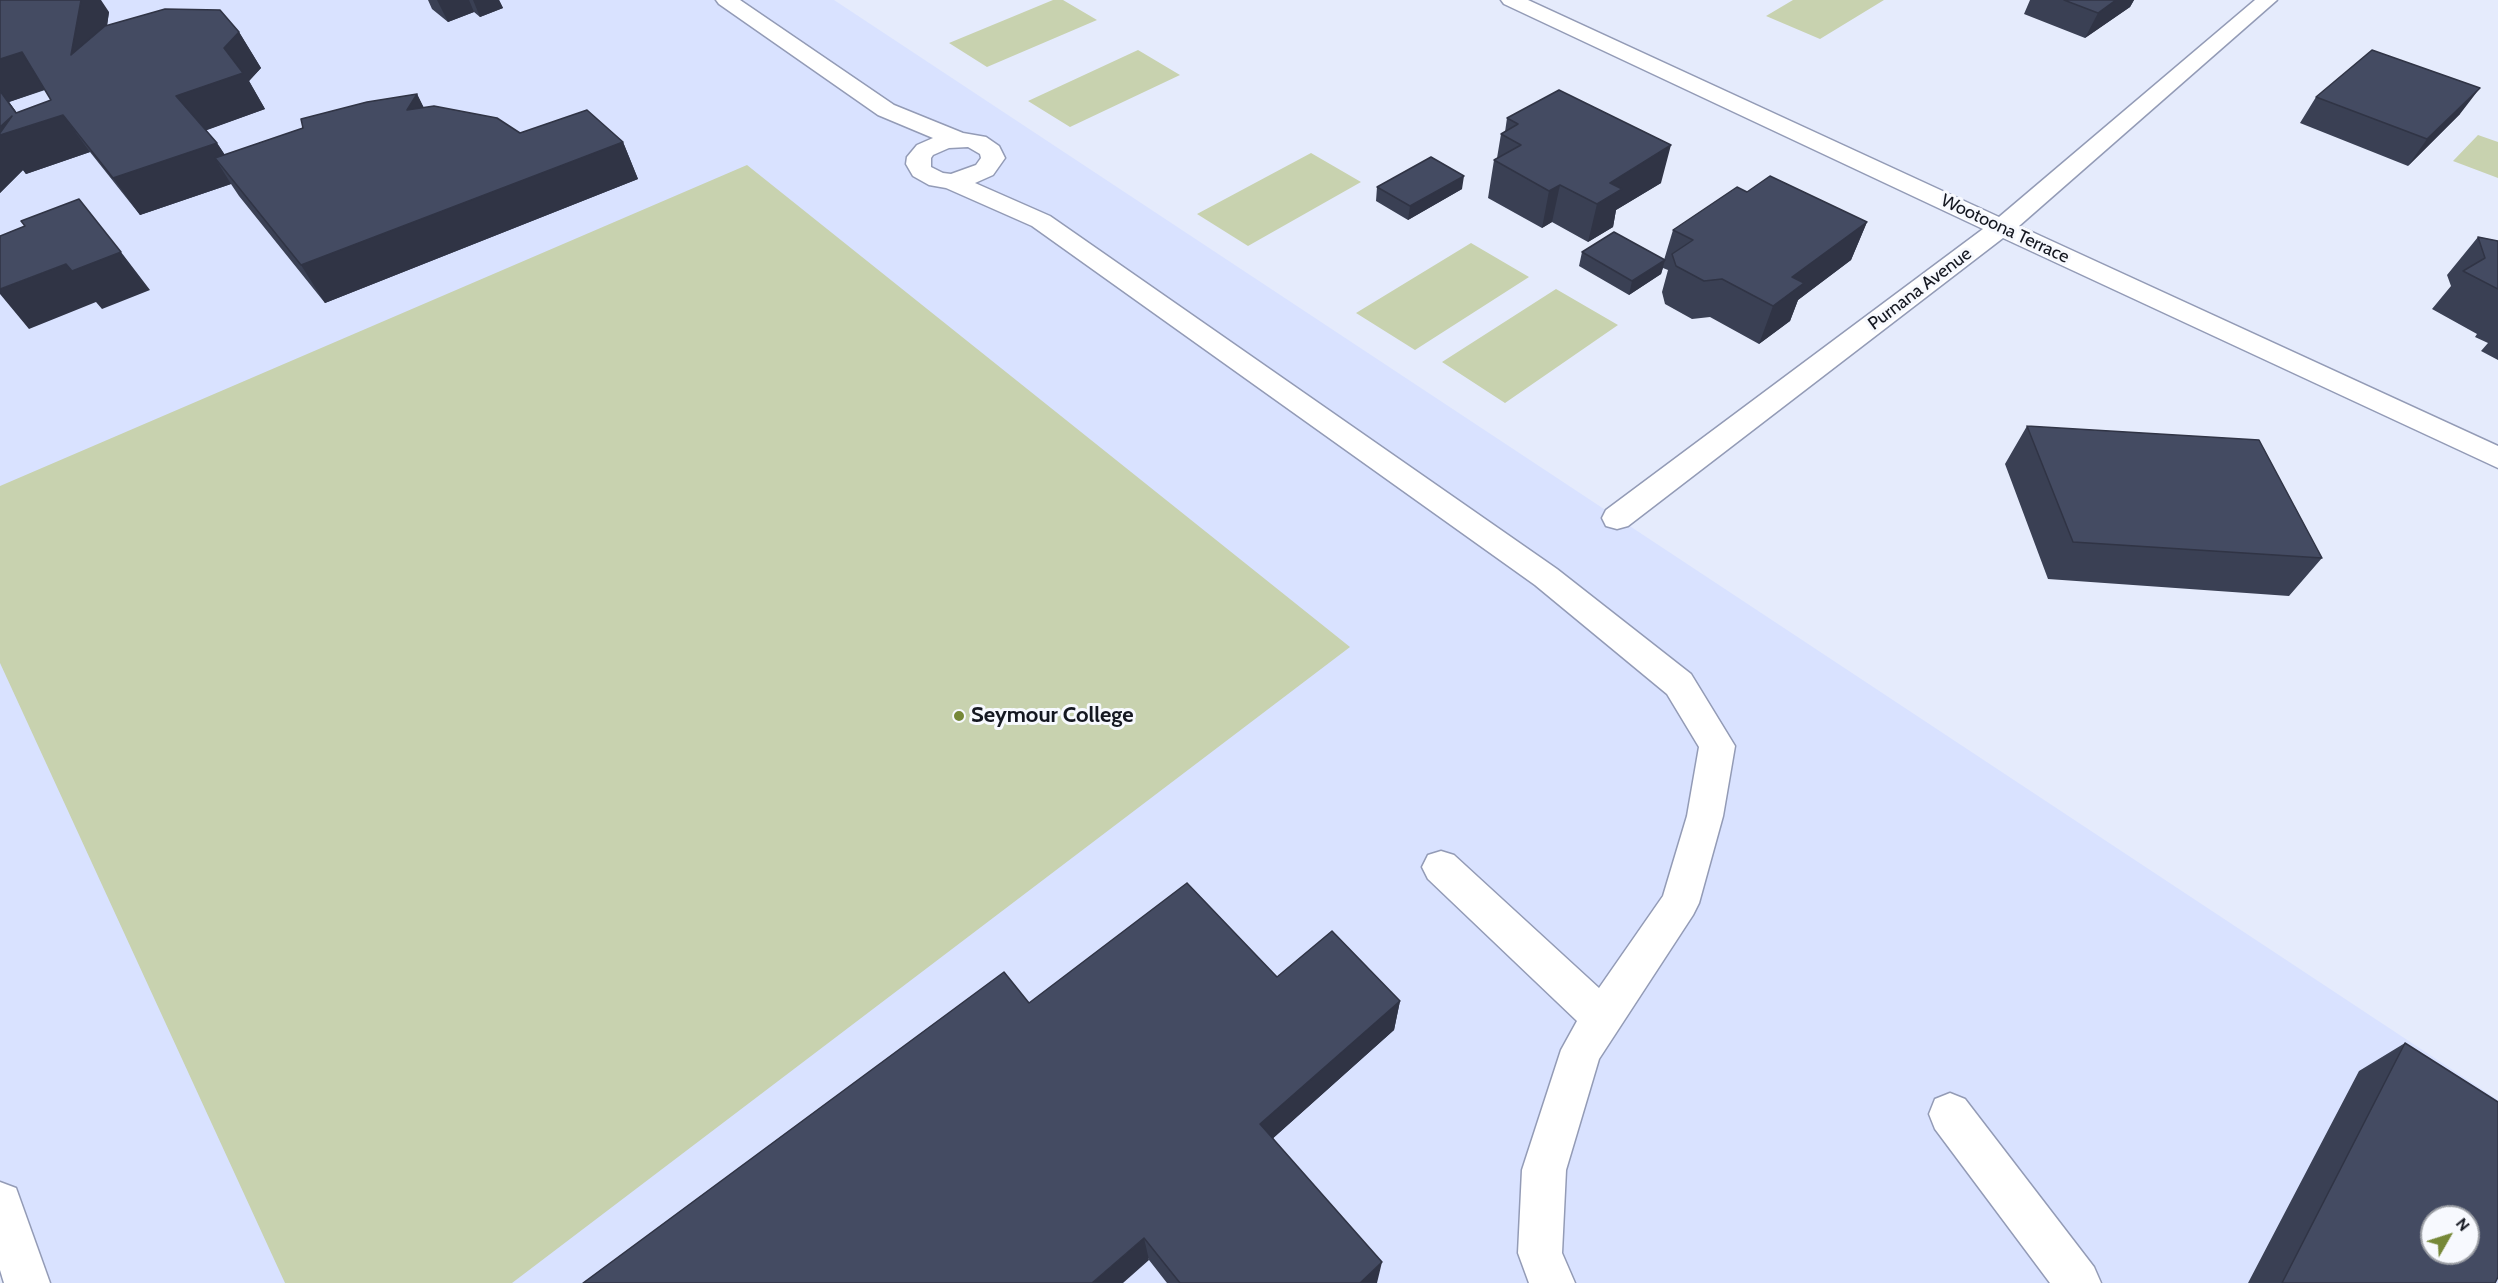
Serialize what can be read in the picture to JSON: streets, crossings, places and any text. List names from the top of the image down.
{
  "streets": {
    "street": ["Wootoona Terrace", "Purnana Avenue"]
  },
  "crossings": [
    ["Wootoona Terrace", "Purnana Avenue"]
  ],
  "places": ["Seymour College"],
  "north": "top right"
}
